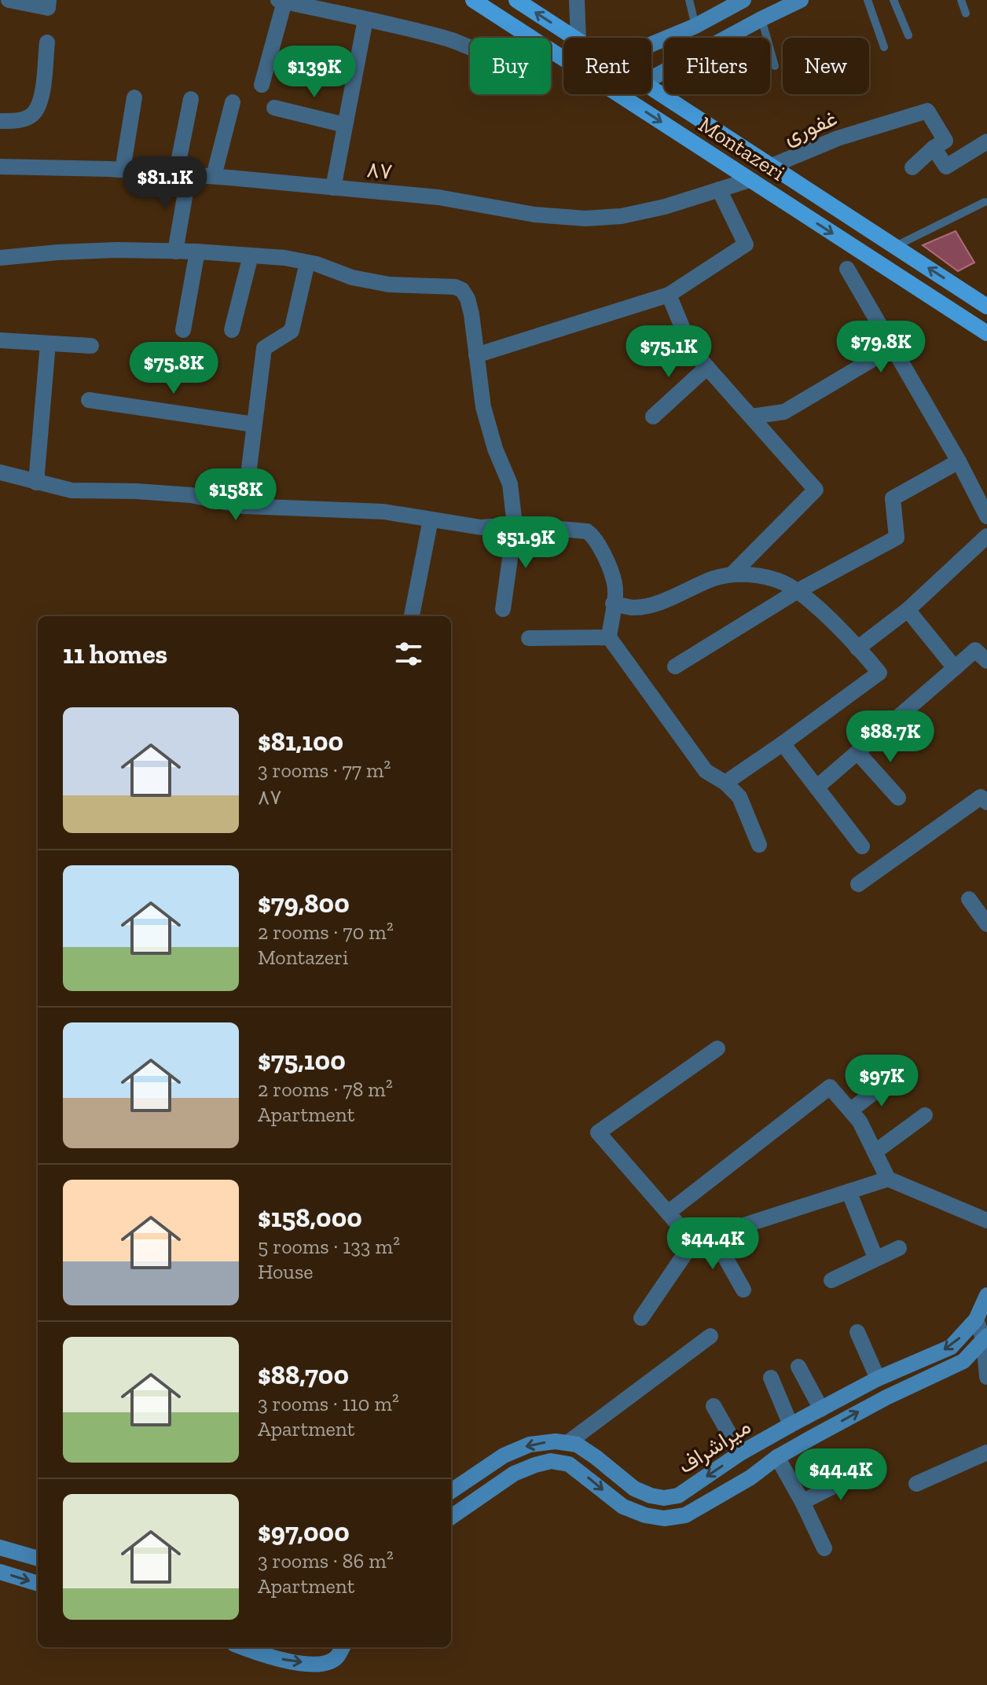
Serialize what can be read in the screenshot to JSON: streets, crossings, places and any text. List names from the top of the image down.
{
  "streets": {
    "main road": ["Montazeri"],
    "street": ["غفوری", "۸۷", "میراشراف"]
  },
  "crossings": [
    ["غفوری", "Montazeri"],
    ["Montazeri", "۸۷"]
  ],
  "page": {
    "chip": [
      "Buy",
      "Rent",
      "Filters",
      "New"
    ],
    "price": [
      "$139K",
      "$81.1K",
      "$79.8K",
      "$75.1K",
      "$75.8K",
      "$158K",
      "$51.9K",
      "$88.7K",
      "$97K",
      "$44.4K",
      "$44.4K"
    ],
    "heading": "11 homes",
    "list": [
      {
        "name": "$81,100",
        "note": "3 rooms · 77 m² · ۸۷"
      },
      {
        "name": "$79,800",
        "note": "2 rooms · 70 m² · Montazeri"
      },
      {
        "name": "$75,100",
        "note": "2 rooms · 78 m² · Apartment"
      },
      {
        "name": "$158,000",
        "note": "5 rooms · 133 m² · House"
      },
      {
        "name": "$88,700",
        "note": "3 rooms · 110 m² · Apartment"
      },
      {
        "name": "$97,000",
        "note": "3 rooms · 86 m² · Apartment"
      }
    ]
  }
}
